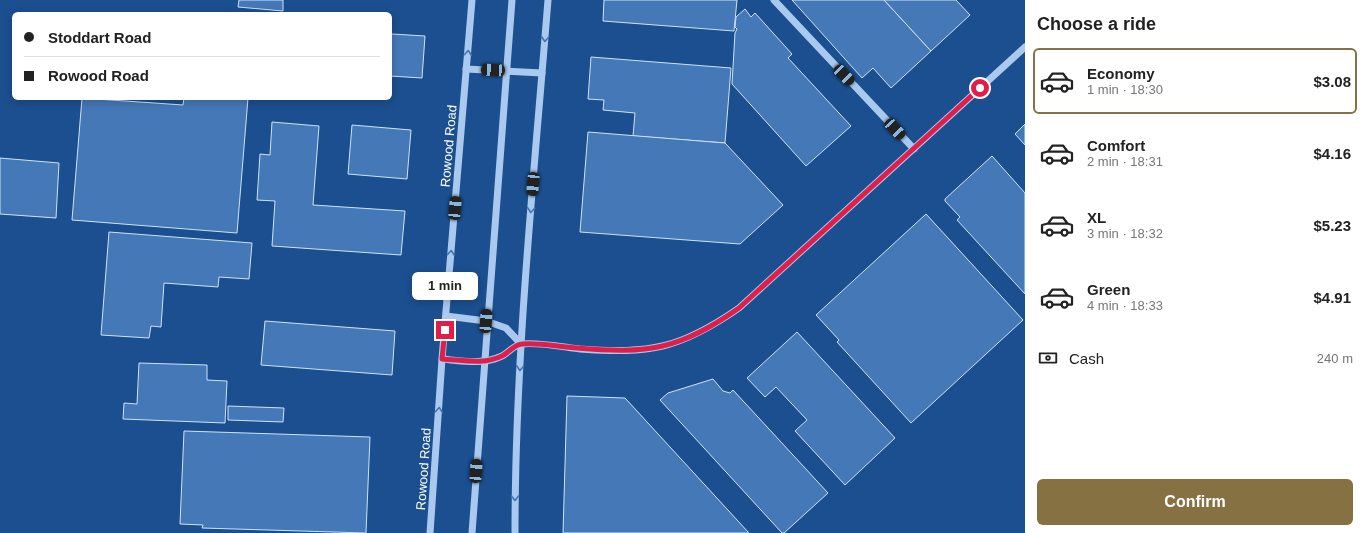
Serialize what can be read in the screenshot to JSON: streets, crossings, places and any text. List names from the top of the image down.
{
  "streets": {
    "street": ["Rowood Road"]
  },
  "page": {
    "heading": "Choose a ride",
    "banner": ["Stoddart Road", "Rowood Road"],
    "list": [
      {
        "name": "Economy",
        "note": "1 min · 18:30",
        "value": "$3.08"
      },
      {
        "name": "Comfort",
        "note": "2 min · 18:31",
        "value": "$4.16"
      },
      {
        "name": "XL",
        "note": "3 min · 18:32",
        "value": "$5.23"
      },
      {
        "name": "Green",
        "note": "4 min · 18:33",
        "value": "$4.91"
      }
    ],
    "bubble": "1 min",
    "pay": ["Cash", "240 m"],
    "buttons": "Confirm"
  }
}
